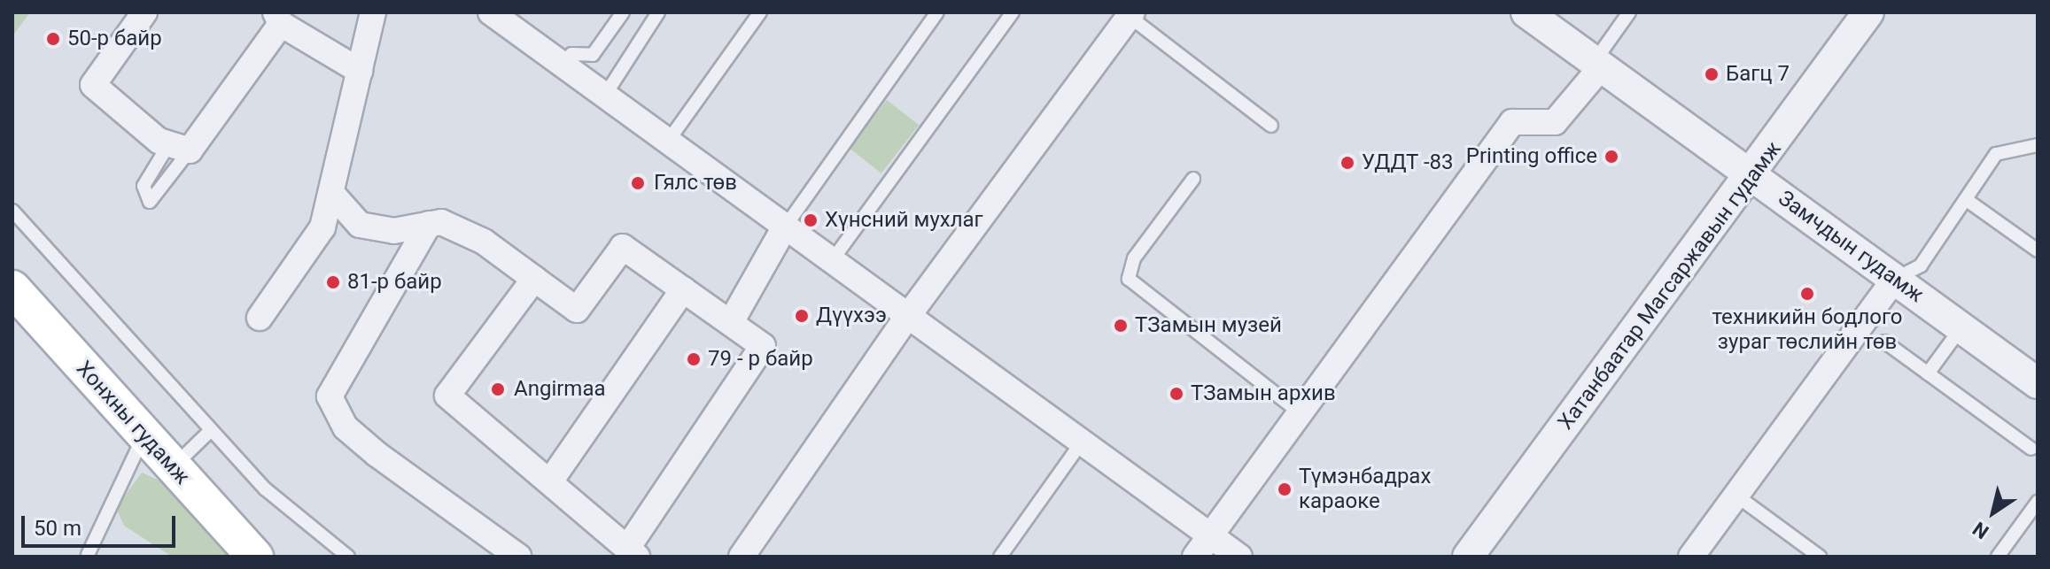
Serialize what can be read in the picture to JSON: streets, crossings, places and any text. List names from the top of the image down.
{
  "streets": {
    "main road": ["Хонхны гудамж"],
    "street": ["Замчдын гудамж", "Хатанбаатар Магсаржавын гудамж"]
  },
  "crossings": [
    ["Замчдын гудамж", "Хатанбаатар Магсаржавын гудамж"]
  ],
  "places": [
    "50-р байр",
    "Багц 7",
    "Printing office",
    "УДДТ -83",
    "Гялс төв",
    "Хүнсний мухлаг",
    "81-р байр",
    "техникийн бодлого зураг төслийн төв",
    "Дүүхээ",
    "ТЗамын музей",
    "79 - р байр",
    "Angirmaa",
    "ТЗамын архив",
    "Түмэнбадрах караоке"
  ],
  "scale_bar": "50 m",
  "north": "bottom left"
}
